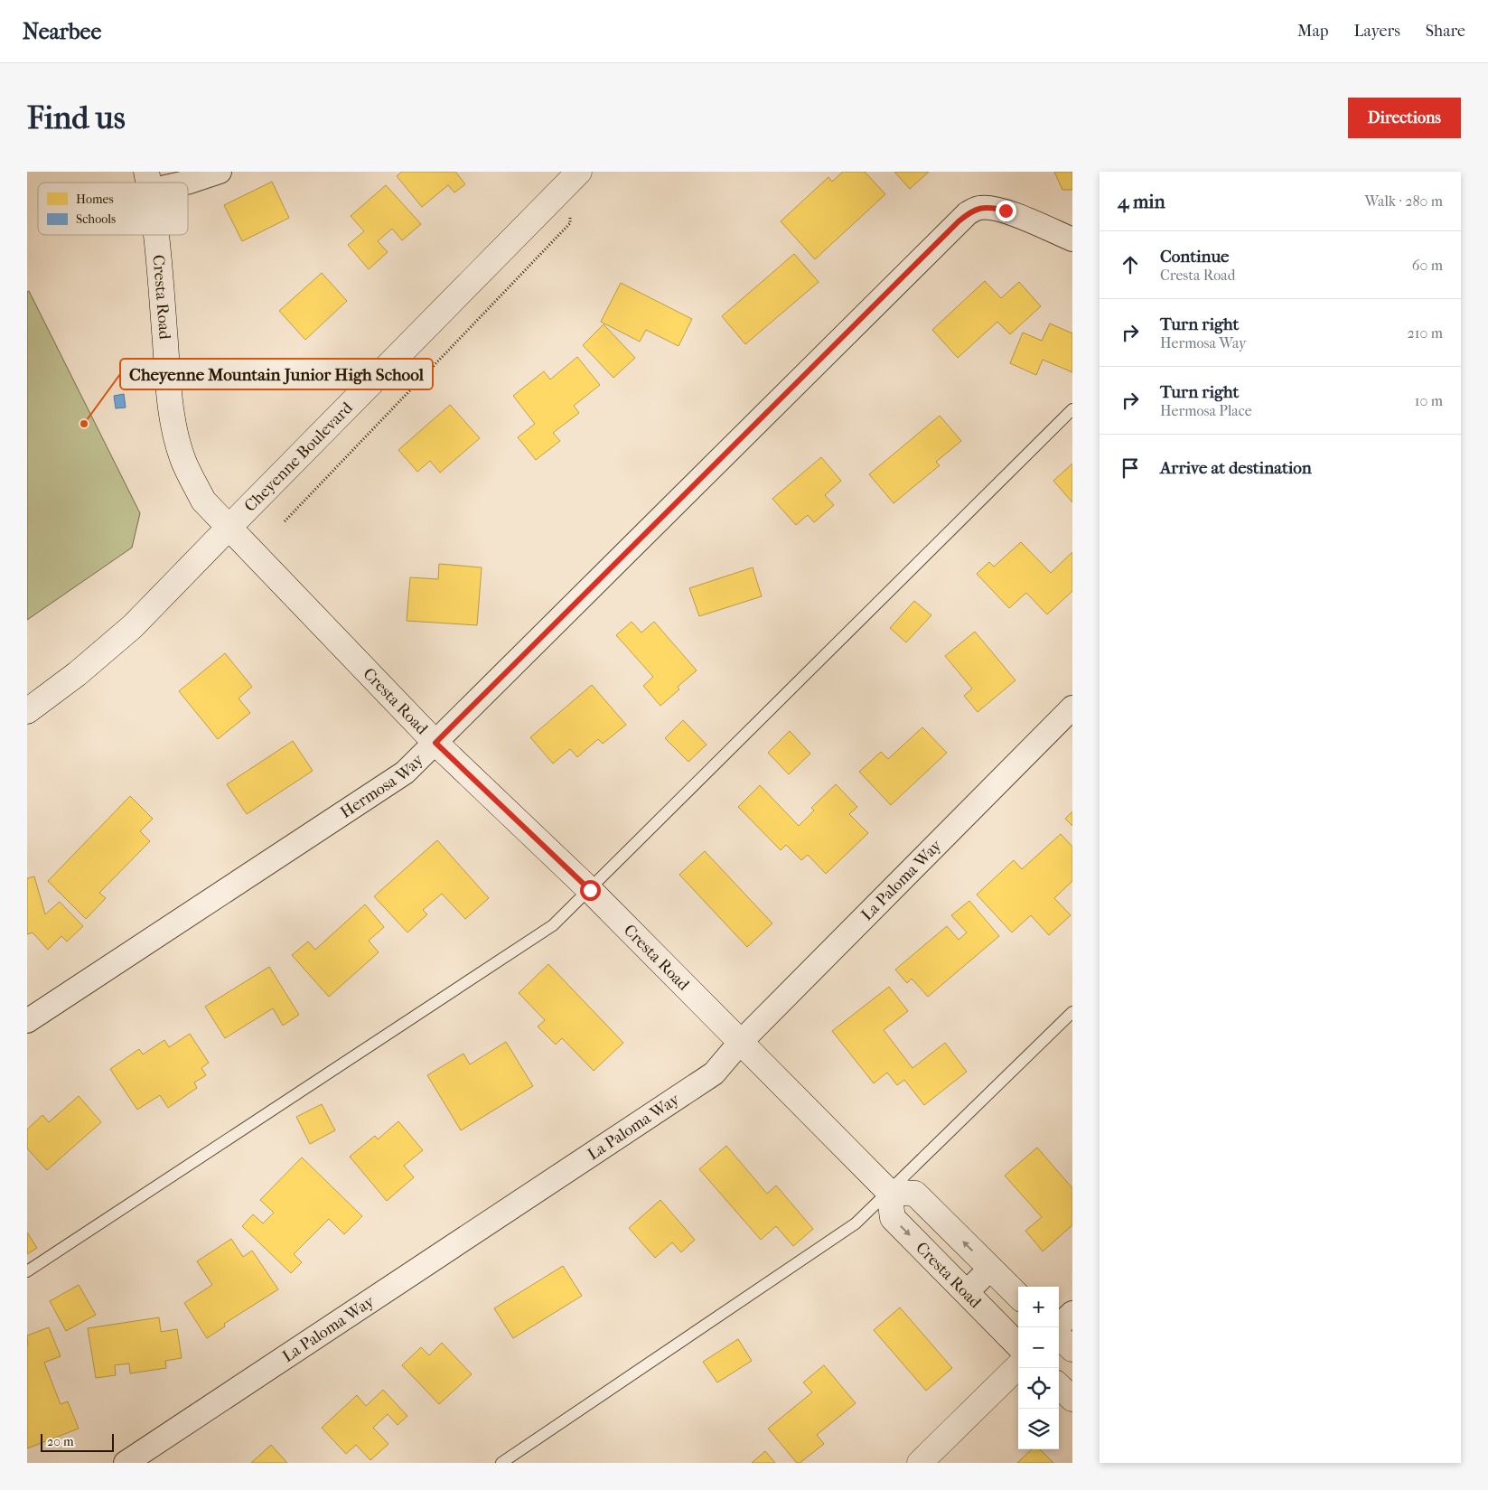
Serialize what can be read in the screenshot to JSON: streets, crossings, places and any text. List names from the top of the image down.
{
  "streets": {
    "main road": ["Cresta Road", "Cheyenne Boulevard"],
    "street": ["Hermosa Way", "La Paloma Way"]
  },
  "crossings": [
    ["Cresta Road", "Cheyenne Boulevard"],
    ["Cresta Road", "Hermosa Way"],
    ["Cresta Road", "La Paloma Way"]
  ],
  "places": ["Cheyenne Mountain Junior High School"],
  "legend": ["Homes", "Schools"],
  "scale_bar": "20 m",
  "page": {
    "header": "Nearbee",
    "nav": ["Map", "Layers", "Share"],
    "buttons": "Directions",
    "title": "Find us",
    "heading": ["4 min", "Walk · 280 m"],
    "list": [
      ["Continue", "Cresta Road", "60 m"],
      ["Turn right", "Hermosa Way", "210 m"],
      ["Turn right", "Hermosa Place", "10 m"],
      "Arrive at destination"
    ],
    "map_buttons": ["+", "−"],
    "scale": "20 m"
  }
}
